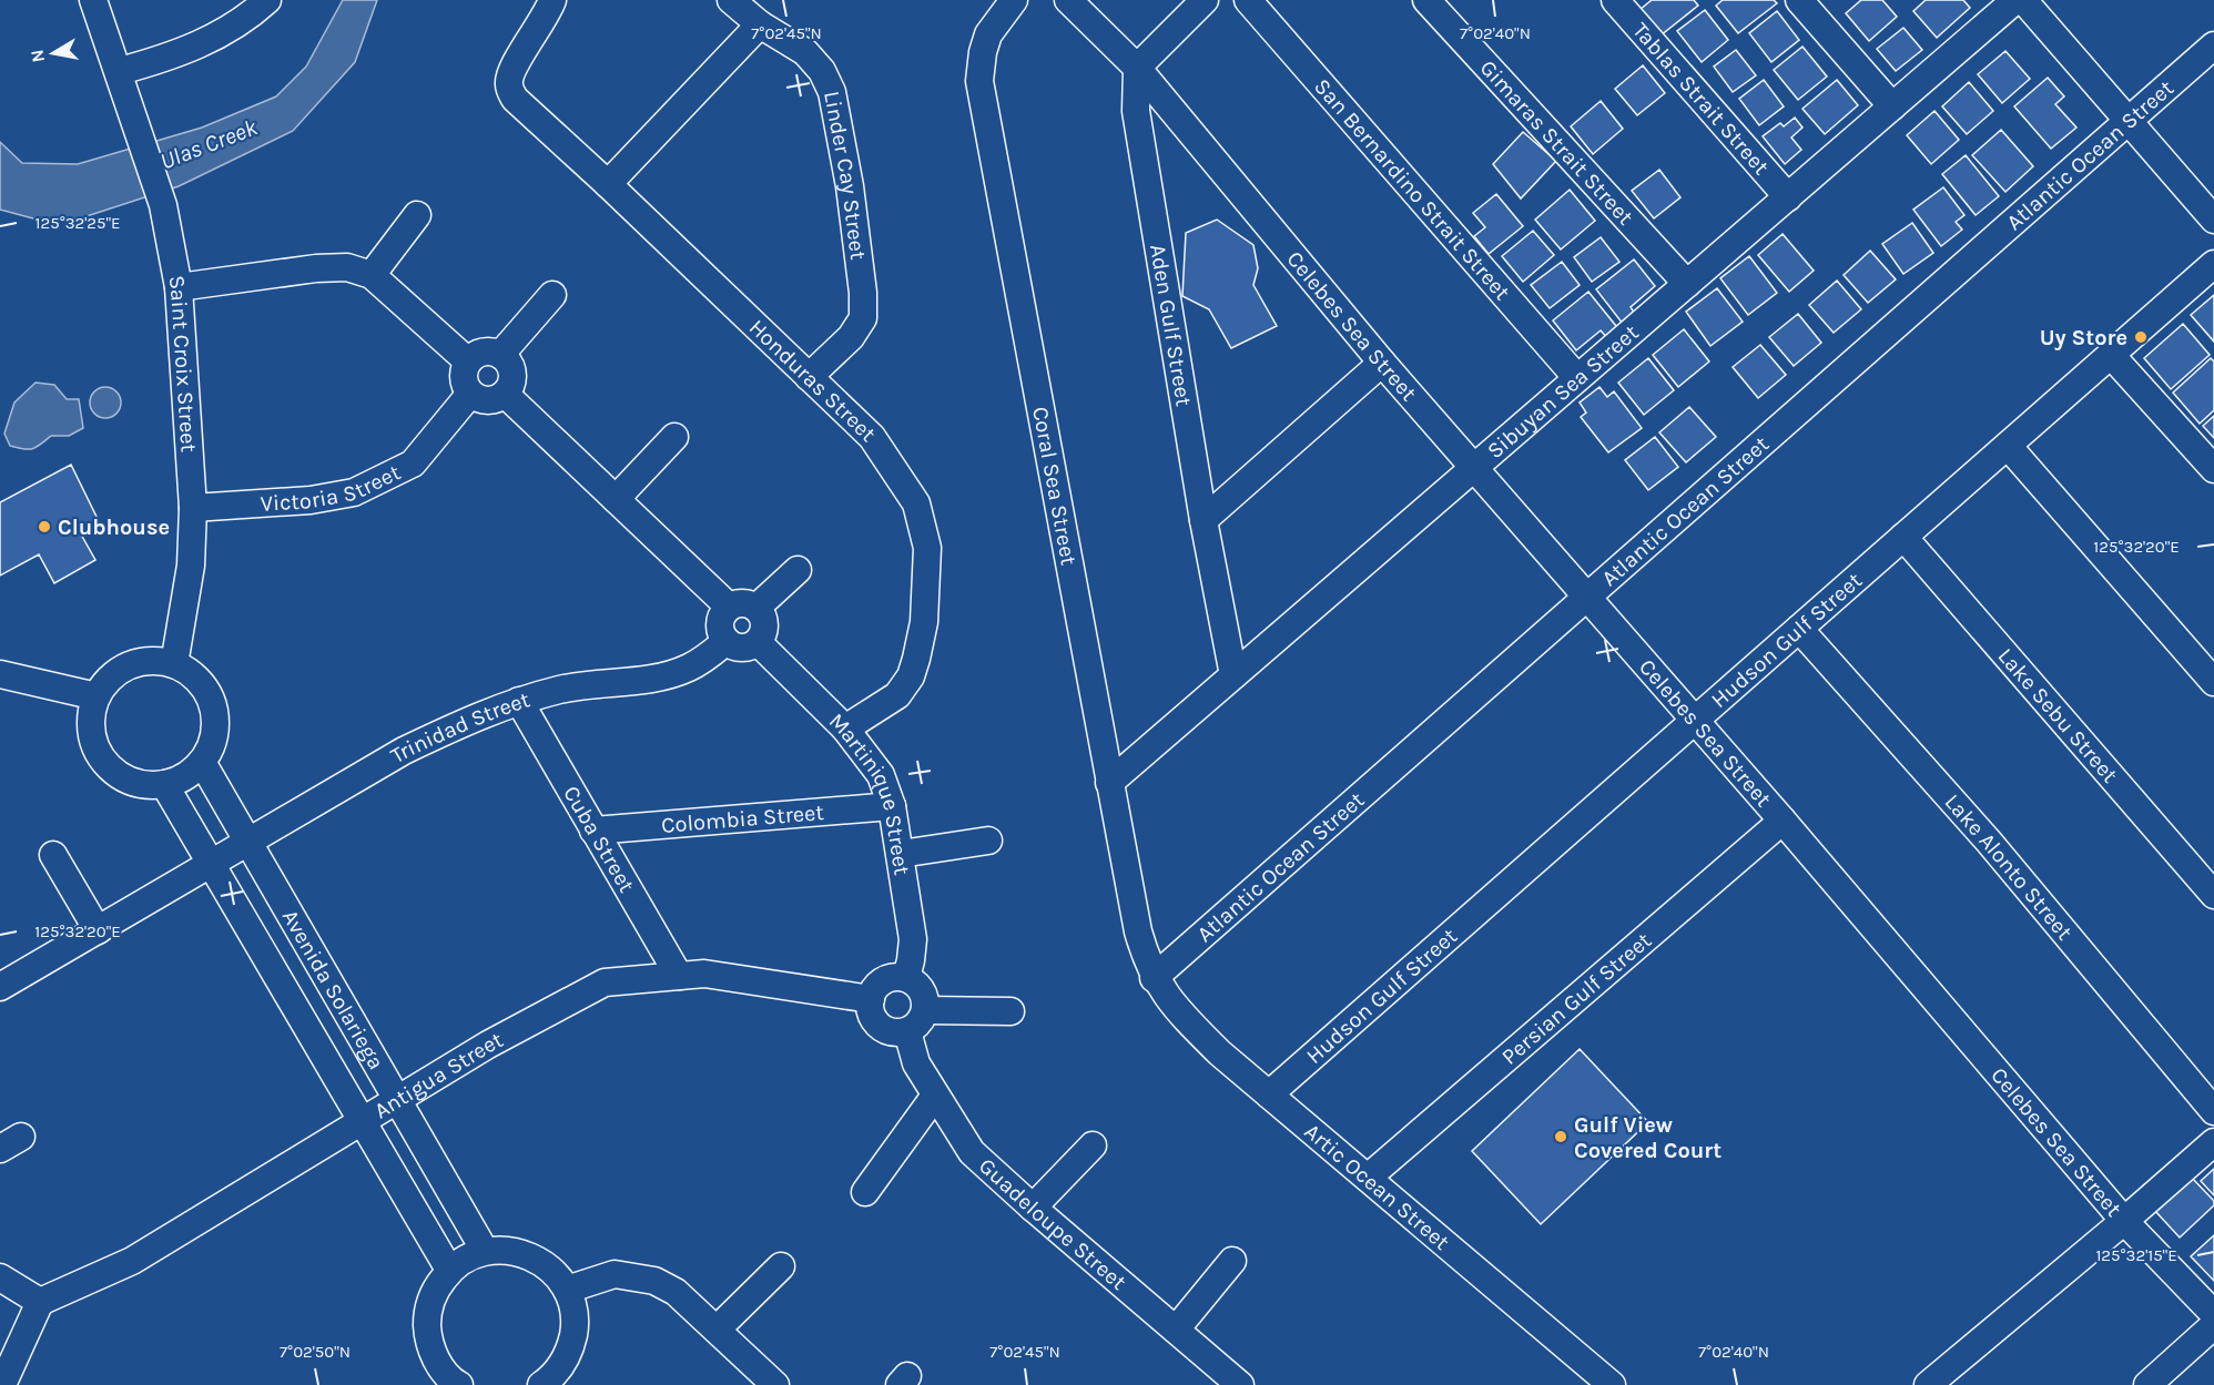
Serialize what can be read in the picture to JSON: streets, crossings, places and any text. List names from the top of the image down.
{
  "streets": {
    "street": [
      "Tablas Strait Street",
      "Gimaras Strait Street",
      "Atlantic Ocean Street",
      "Linder Cay Street",
      "San Bernardino Strait Street",
      "Aden Gulf Street",
      "Celebes Sea Street",
      "Saint Croix Street",
      "Honduras Street",
      "Sibuyan Sea Street",
      "Victoria Street",
      "Coral Sea Street",
      "Hudson Gulf Street",
      "Lake Sebu Street",
      "Trinidad Street",
      "Martinique Street",
      "Colombia Street",
      "Cuba Street",
      "Lake Alonto Street",
      "Avenida Solariega",
      "Persian Gulf Street",
      "Antigua Street",
      "Artic Ocean Street",
      "Guadeloupe Street"
    ]
  },
  "crossings": [
    ["Tablas Strait Street", "Sibuyan Sea Street"],
    ["Gimaras Strait Street", "Sibuyan Sea Street"],
    ["Atlantic Ocean Street", "Celebes Sea Street"],
    ["Atlantic Ocean Street", "Coral Sea Street"],
    ["Atlantic Ocean Street", "Artic Ocean Street"],
    ["Linder Cay Street", "Honduras Street"],
    ["San Bernardino Strait Street", "Sibuyan Sea Street"],
    ["Aden Gulf Street", "Celebes Sea Street"],
    ["Aden Gulf Street", "Sibuyan Sea Street"],
    ["Celebes Sea Street", "Sibuyan Sea Street"],
    ["Celebes Sea Street", "Hudson Gulf Street"],
    ["Celebes Sea Street", "Persian Gulf Street"],
    ["Saint Croix Street", "Victoria Street"],
    ["Saint Croix Street", "Avenida Solariega"],
    ["Honduras Street", "Martinique Street"],
    ["Sibuyan Sea Street", "Coral Sea Street"],
    ["Coral Sea Street", "Artic Ocean Street"],
    ["Hudson Gulf Street", "Lake Sebu Street"],
    ["Hudson Gulf Street", "Lake Alonto Street"],
    ["Hudson Gulf Street", "Artic Ocean Street"],
    ["Trinidad Street", "Martinique Street"],
    ["Trinidad Street", "Cuba Street"],
    ["Trinidad Street", "Avenida Solariega"],
    ["Martinique Street", "Colombia Street"],
    ["Martinique Street", "Antigua Street"],
    ["Martinique Street", "Guadeloupe Street"],
    ["Colombia Street", "Cuba Street"],
    ["Cuba Street", "Antigua Street"],
    ["Avenida Solariega", "Antigua Street"],
    ["Persian Gulf Street", "Artic Ocean Street"],
    ["Antigua Street", "Guadeloupe Street"]
  ],
  "water": ["Ulas Creek"],
  "places": ["Uy Store", "Clubhouse", "Gulf View Covered Court"],
  "north": "left",
  "coordinates": [
    "7°02'45\"N",
    "7°02'40\"N",
    "125°32'25\"E",
    "125°32'20\"E",
    "125°32'15\"E",
    "7°02'50\"N"
  ]
}
